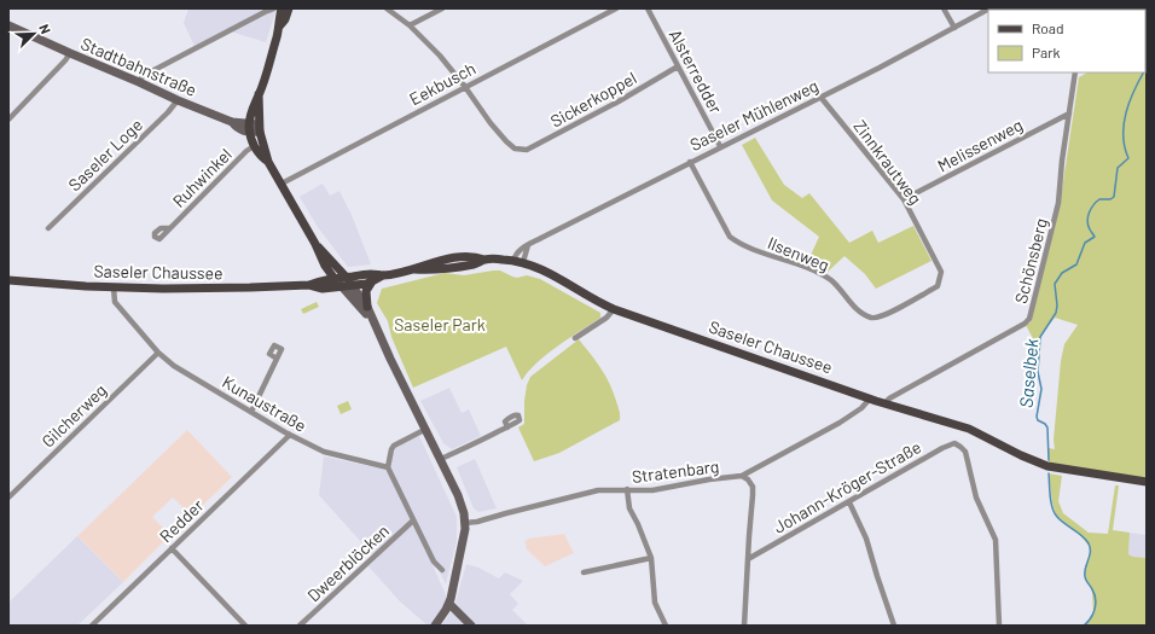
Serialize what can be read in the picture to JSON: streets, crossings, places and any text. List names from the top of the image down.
{
  "streets": {
    "main road": ["Stadtbahnstraße", "Saseler Chaussee"],
    "street": [
      "Alsterredder",
      "Eekbusch",
      "Sickerkoppel",
      "Saseler Mühlenweg",
      "Melissenweg",
      "Saseler Loge",
      "Zinnkrautweg",
      "Ruhwinkel",
      "Ilsenweg",
      "Schönsberg",
      "Kunaustraße",
      "Gilcherweg",
      "Stratenbarg",
      "Johann-Kröger-Straße",
      "Redder",
      "Dweerblöcken"
    ]
  },
  "crossings": [
    ["Stadtbahnstraße", "Saseler Loge"],
    ["Alsterredder", "Sickerkoppel"],
    ["Alsterredder", "Saseler Mühlenweg"],
    ["Eekbusch", "Sickerkoppel"],
    ["Saseler Mühlenweg", "Zinnkrautweg"],
    ["Saseler Mühlenweg", "Ilsenweg"],
    ["Saseler Mühlenweg", "Saseler Chaussee"],
    ["Melissenweg", "Zinnkrautweg"],
    ["Melissenweg", "Schönsberg"],
    ["Zinnkrautweg", "Ilsenweg"],
    ["Schönsberg", "Saseler Chaussee"],
    ["Saseler Chaussee", "Kunaustraße"],
    ["Saseler Chaussee", "Stratenbarg"],
    ["Kunaustraße", "Gilcherweg"],
    ["Kunaustraße", "Redder"]
  ],
  "water": ["Saselbek"],
  "parks": ["Saseler Park"],
  "legend": ["Road", "Park"],
  "north": "top right"
}
